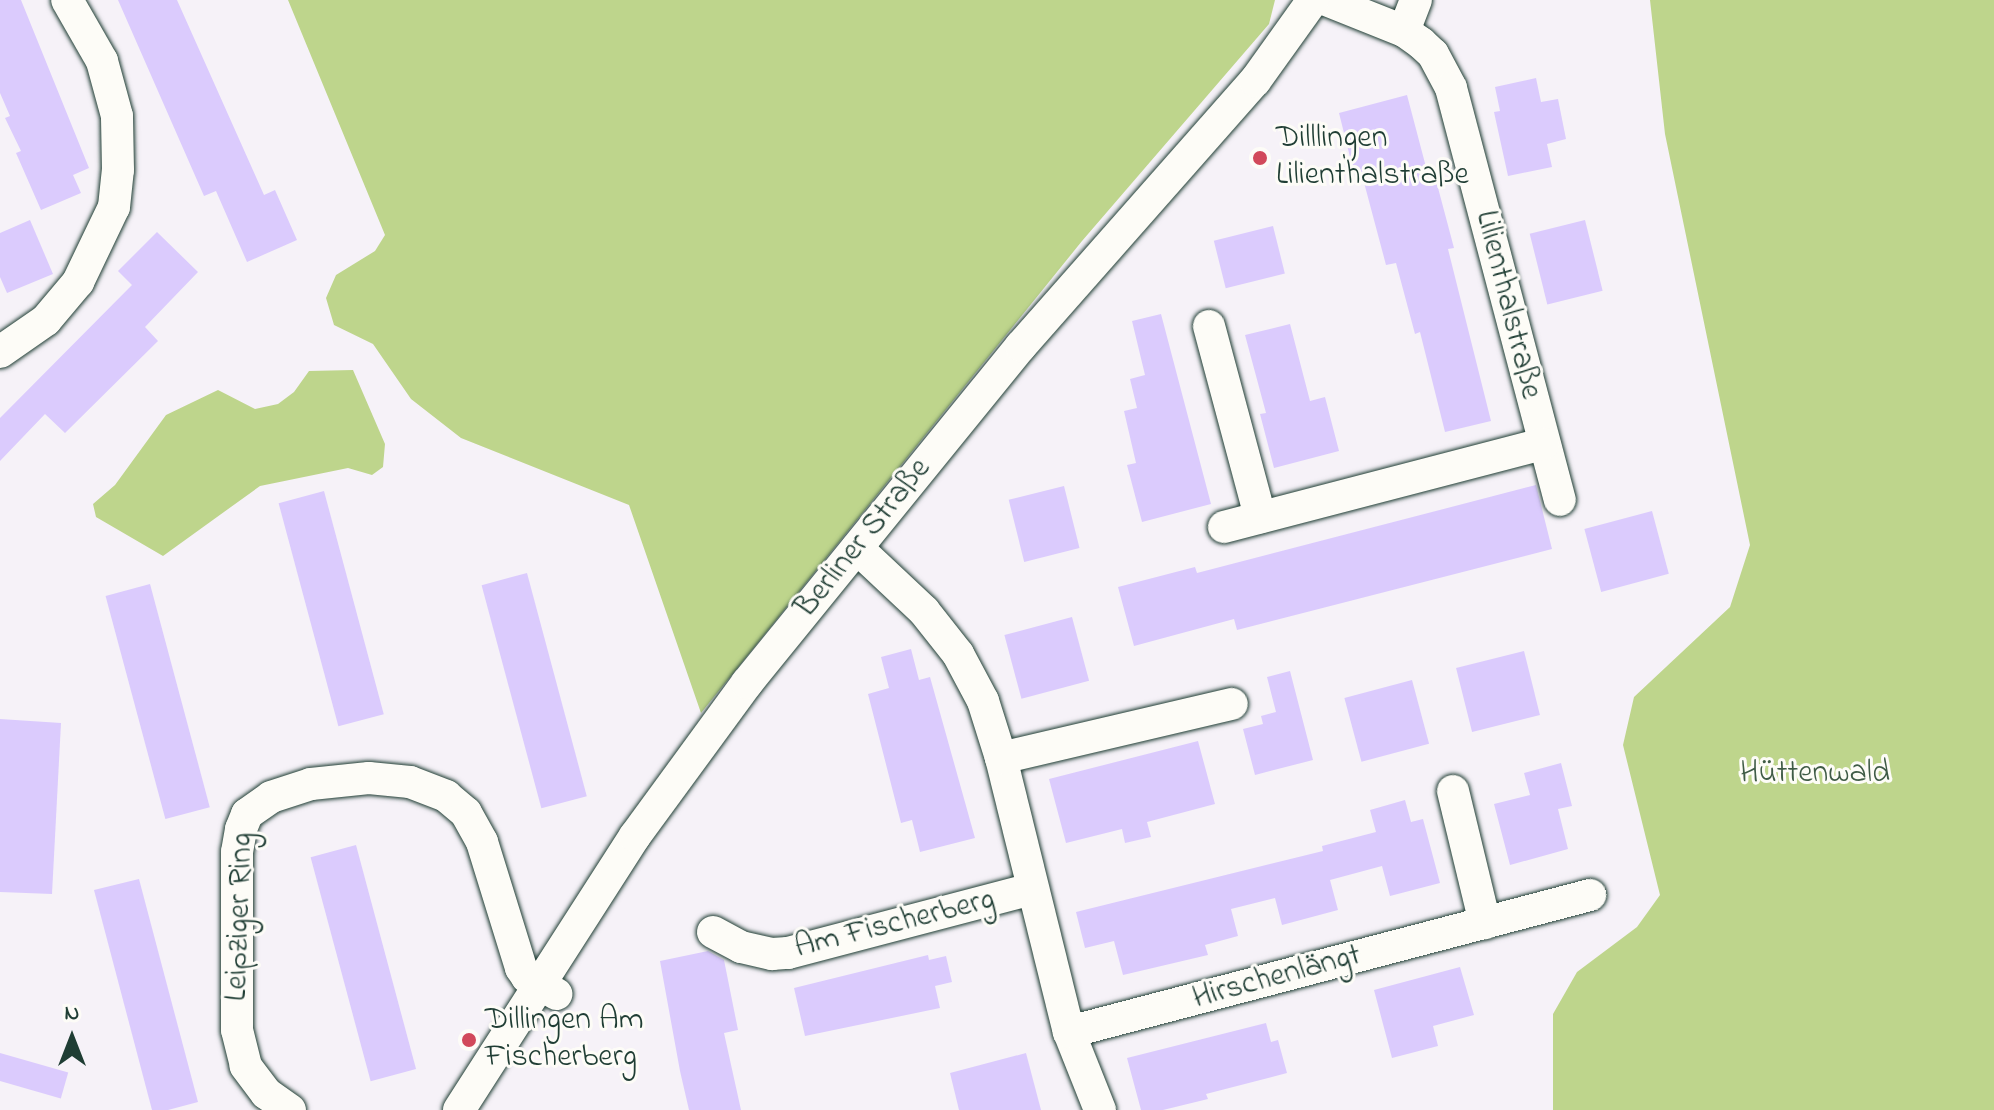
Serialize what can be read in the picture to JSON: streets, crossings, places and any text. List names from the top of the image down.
{
  "streets": {
    "street": [
      "Lilienthalstraße",
      "Berliner Straße",
      "Leipziger Ring",
      "Am Fischerberg",
      "Hirschenlängt"
    ]
  },
  "crossings": [
    ["Lilienthalstraße", "Berliner Straße"],
    ["Berliner Straße", "Leipziger Ring"],
    ["Berliner Straße", "Am Fischerberg"],
    ["Am Fischerberg", "Hirschenlängt"]
  ],
  "parks": ["Hüttenwald"],
  "places": ["Dilllingen Lilienthalstraße", "Dillingen Am Fischerberg"],
  "north": "top"
}
